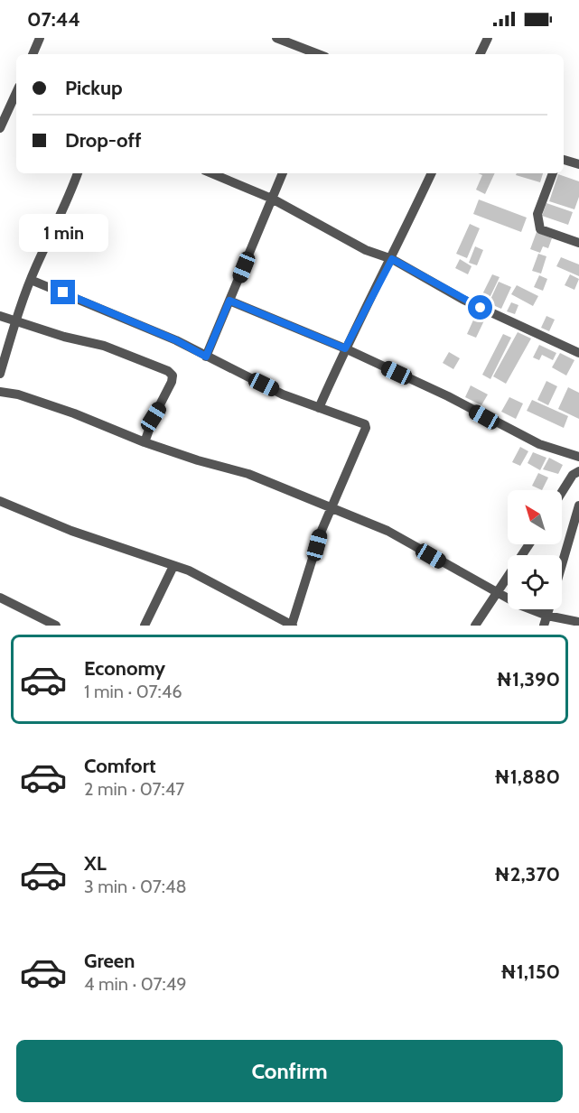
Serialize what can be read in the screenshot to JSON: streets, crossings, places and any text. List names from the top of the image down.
{
  "north": "top left",
  "page": {
    "status": "07:44",
    "banner": ["Pickup", "Drop-off"],
    "bubble": "1 min",
    "list": [
      {
        "name": "Economy",
        "note": "1 min · 07:46",
        "value": "₦1,390"
      },
      {
        "name": "Comfort",
        "note": "2 min · 07:47",
        "value": "₦1,880"
      },
      {
        "name": "XL",
        "note": "3 min · 07:48",
        "value": "₦2,370"
      },
      {
        "name": "Green",
        "note": "4 min · 07:49",
        "value": "₦1,150"
      }
    ],
    "buttons": "Confirm"
  }
}
